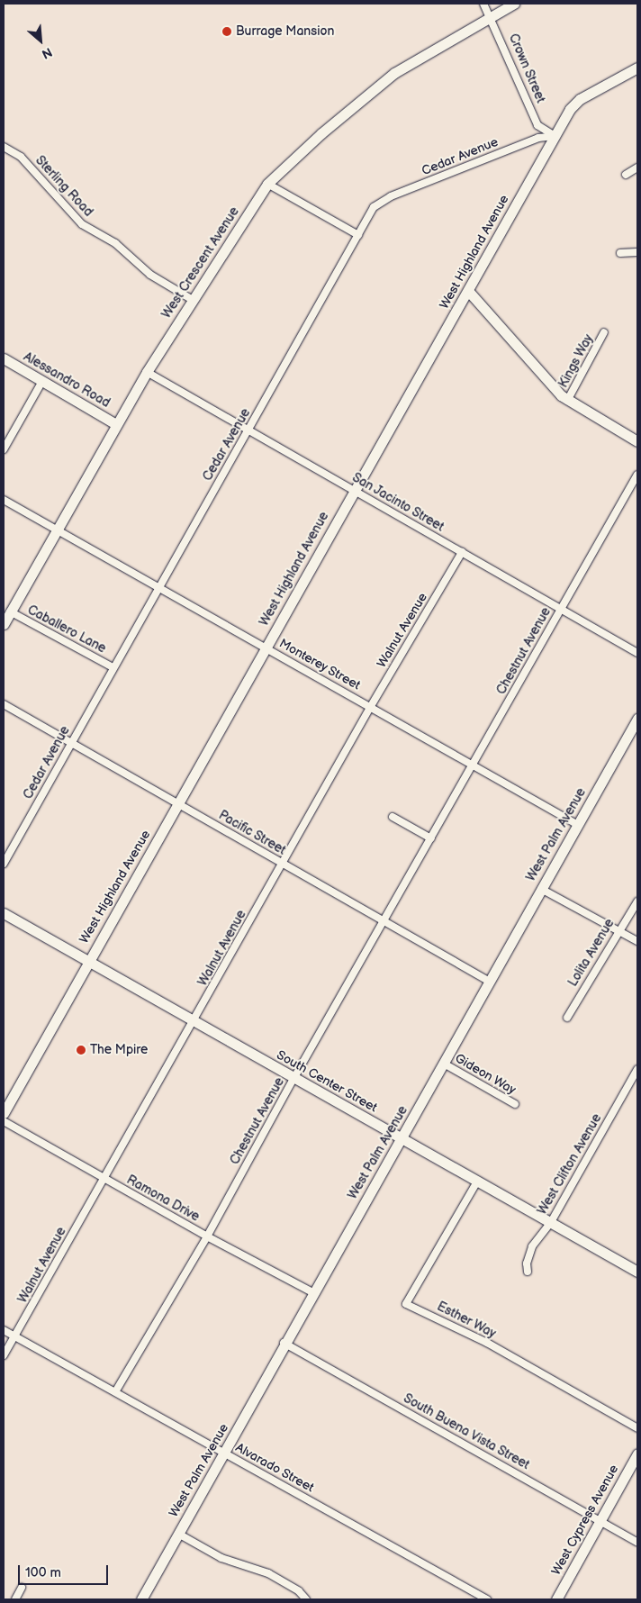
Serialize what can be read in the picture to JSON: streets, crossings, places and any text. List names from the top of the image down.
{
  "streets": {
    "street": [
      "Crown Street",
      "Cedar Avenue",
      "Sterling Road",
      "West Highland Avenue",
      "West Crescent Avenue",
      "Kings Way",
      "Alessandro Road",
      "San Jacinto Street",
      "Caballero Lane",
      "Walnut Avenue",
      "Chestnut Avenue",
      "Monterey Street",
      "Pacific Street",
      "West Palm Avenue",
      "Lolita Avenue",
      "Gideon Way",
      "South Center Street",
      "West Clifton Avenue",
      "Ramona Drive",
      "Esther Way",
      "South Buena Vista Street",
      "Alvarado Street",
      "West Cypress Avenue"
    ]
  },
  "crossings": [
    ["Crown Street", "Cedar Avenue"],
    ["Crown Street", "West Highland Avenue"],
    ["Crown Street", "West Crescent Avenue"],
    ["Cedar Avenue", "West Highland Avenue"],
    ["Cedar Avenue", "San Jacinto Street"],
    ["Cedar Avenue", "Caballero Lane"],
    ["Cedar Avenue", "Monterey Street"],
    ["Cedar Avenue", "Pacific Street"],
    ["Sterling Road", "West Crescent Avenue"],
    ["West Highland Avenue", "San Jacinto Street"],
    ["West Highland Avenue", "Monterey Street"],
    ["West Highland Avenue", "Pacific Street"],
    ["West Highland Avenue", "South Center Street"],
    ["West Crescent Avenue", "Alessandro Road"],
    ["West Crescent Avenue", "San Jacinto Street"],
    ["West Crescent Avenue", "Caballero Lane"],
    ["West Crescent Avenue", "Monterey Street"],
    ["San Jacinto Street", "Walnut Avenue"],
    ["San Jacinto Street", "Chestnut Avenue"],
    ["Walnut Avenue", "Monterey Street"],
    ["Walnut Avenue", "Pacific Street"],
    ["Walnut Avenue", "South Center Street"],
    ["Walnut Avenue", "Ramona Drive"],
    ["Walnut Avenue", "Alvarado Street"],
    ["Chestnut Avenue", "Monterey Street"],
    ["Chestnut Avenue", "Pacific Street"],
    ["Chestnut Avenue", "South Center Street"],
    ["Chestnut Avenue", "Ramona Drive"],
    ["Chestnut Avenue", "Alvarado Street"],
    ["Monterey Street", "West Palm Avenue"],
    ["Pacific Street", "West Palm Avenue"],
    ["West Palm Avenue", "Gideon Way"],
    ["West Palm Avenue", "South Center Street"],
    ["West Palm Avenue", "Ramona Drive"],
    ["West Palm Avenue", "South Buena Vista Street"],
    ["West Palm Avenue", "Alvarado Street"],
    ["South Center Street", "West Clifton Avenue"],
    ["South Center Street", "Esther Way"],
    ["South Buena Vista Street", "West Cypress Avenue"]
  ],
  "places": ["Burrage Mansion", "The Mpire"],
  "scale_bar": "100 m",
  "north": "bottom right"
}
